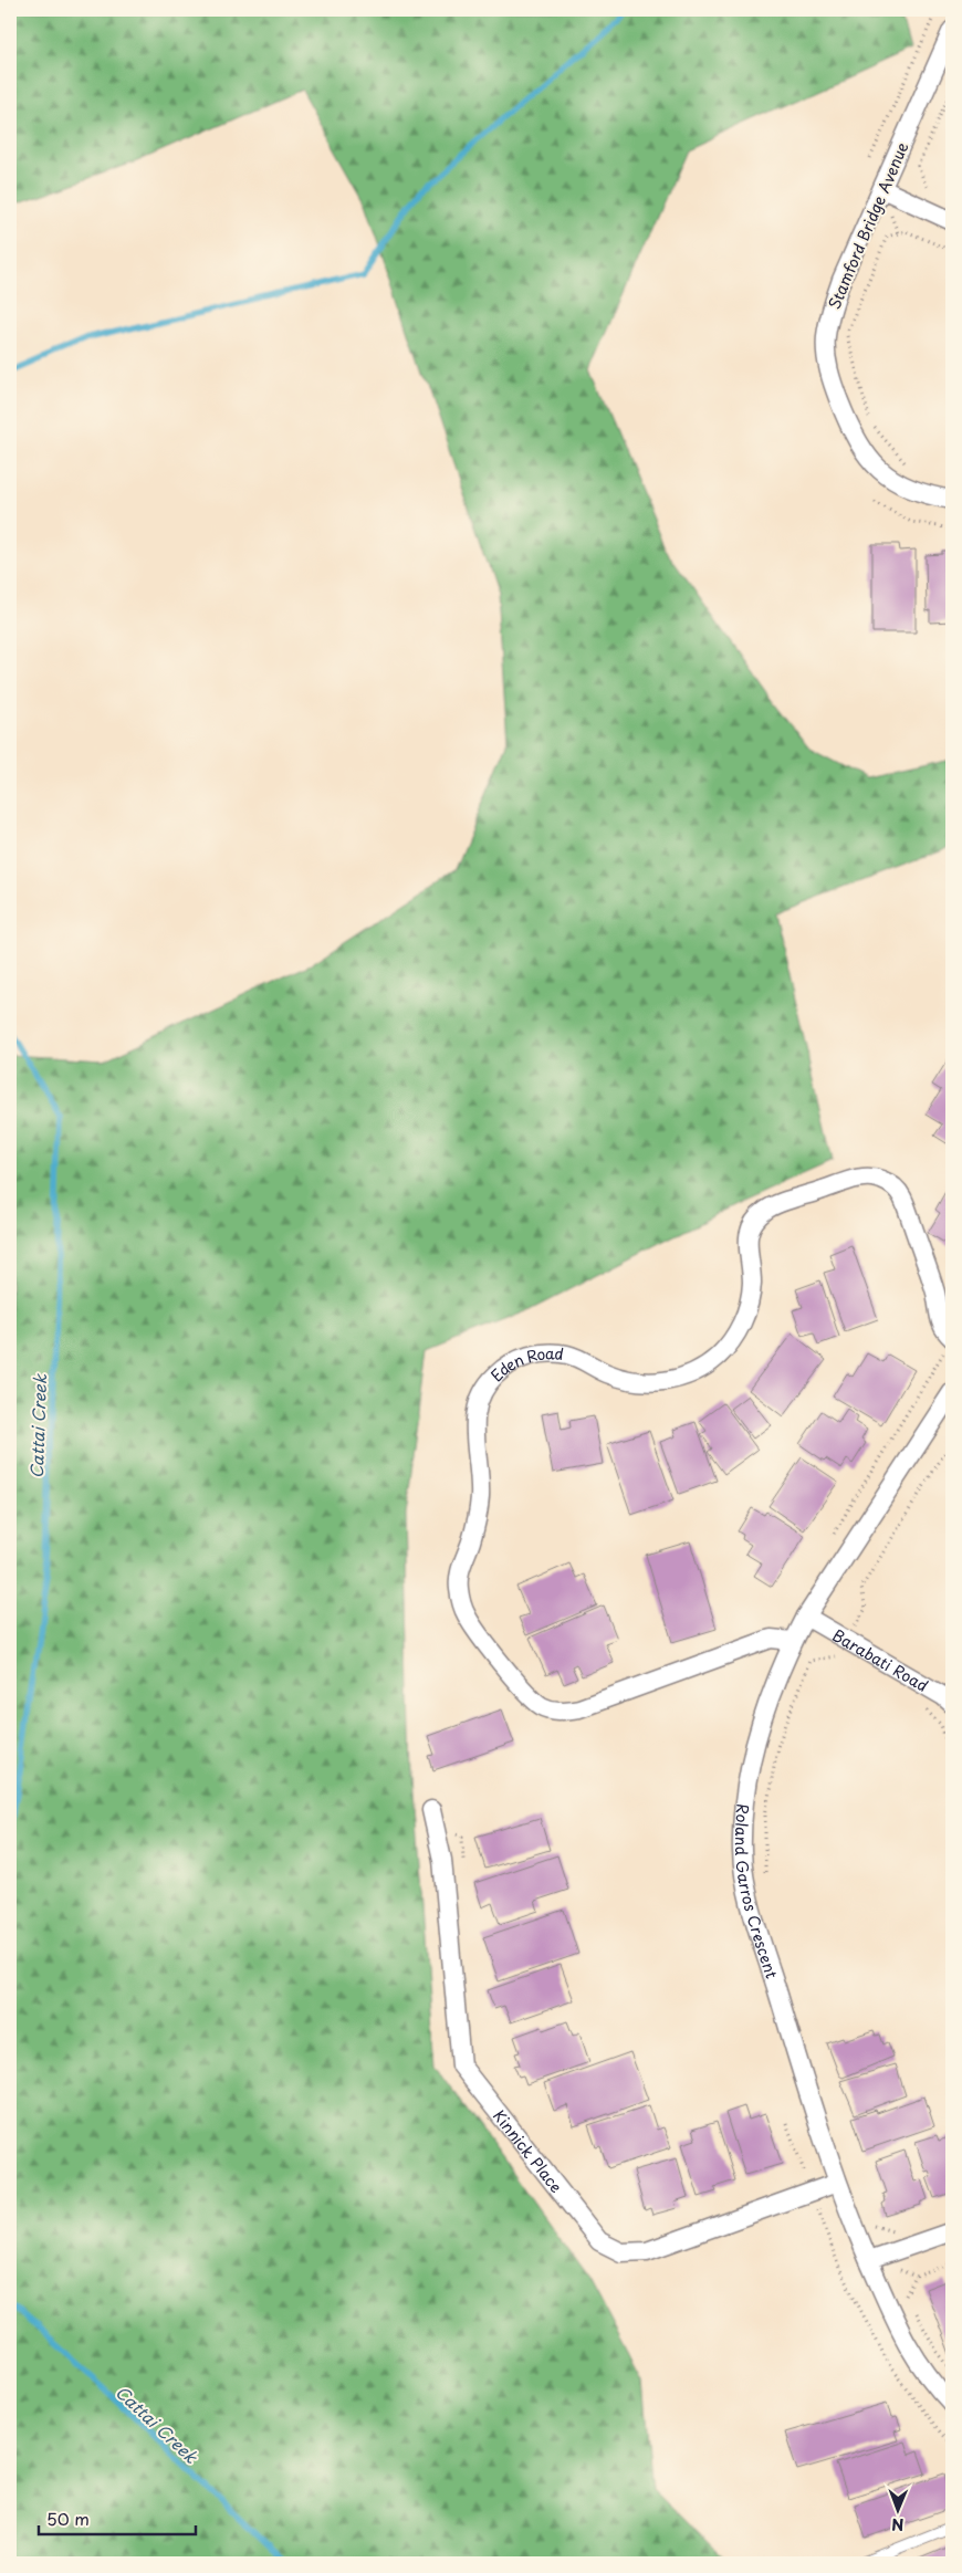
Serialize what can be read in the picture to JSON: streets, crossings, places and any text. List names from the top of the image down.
{
  "streets": {
    "street": [
      "Stamford Bridge Avenue",
      "Eden Road",
      "Barabati Road",
      "Roland Garros Crescent",
      "Kinnick Place"
    ]
  },
  "crossings": [
    ["Eden Road", "Roland Garros Crescent"],
    ["Barabati Road", "Roland Garros Crescent"],
    ["Roland Garros Crescent", "Kinnick Place"]
  ],
  "water": ["Cattai Creek"],
  "scale_bar": "50 m",
  "north": "bottom"
}
